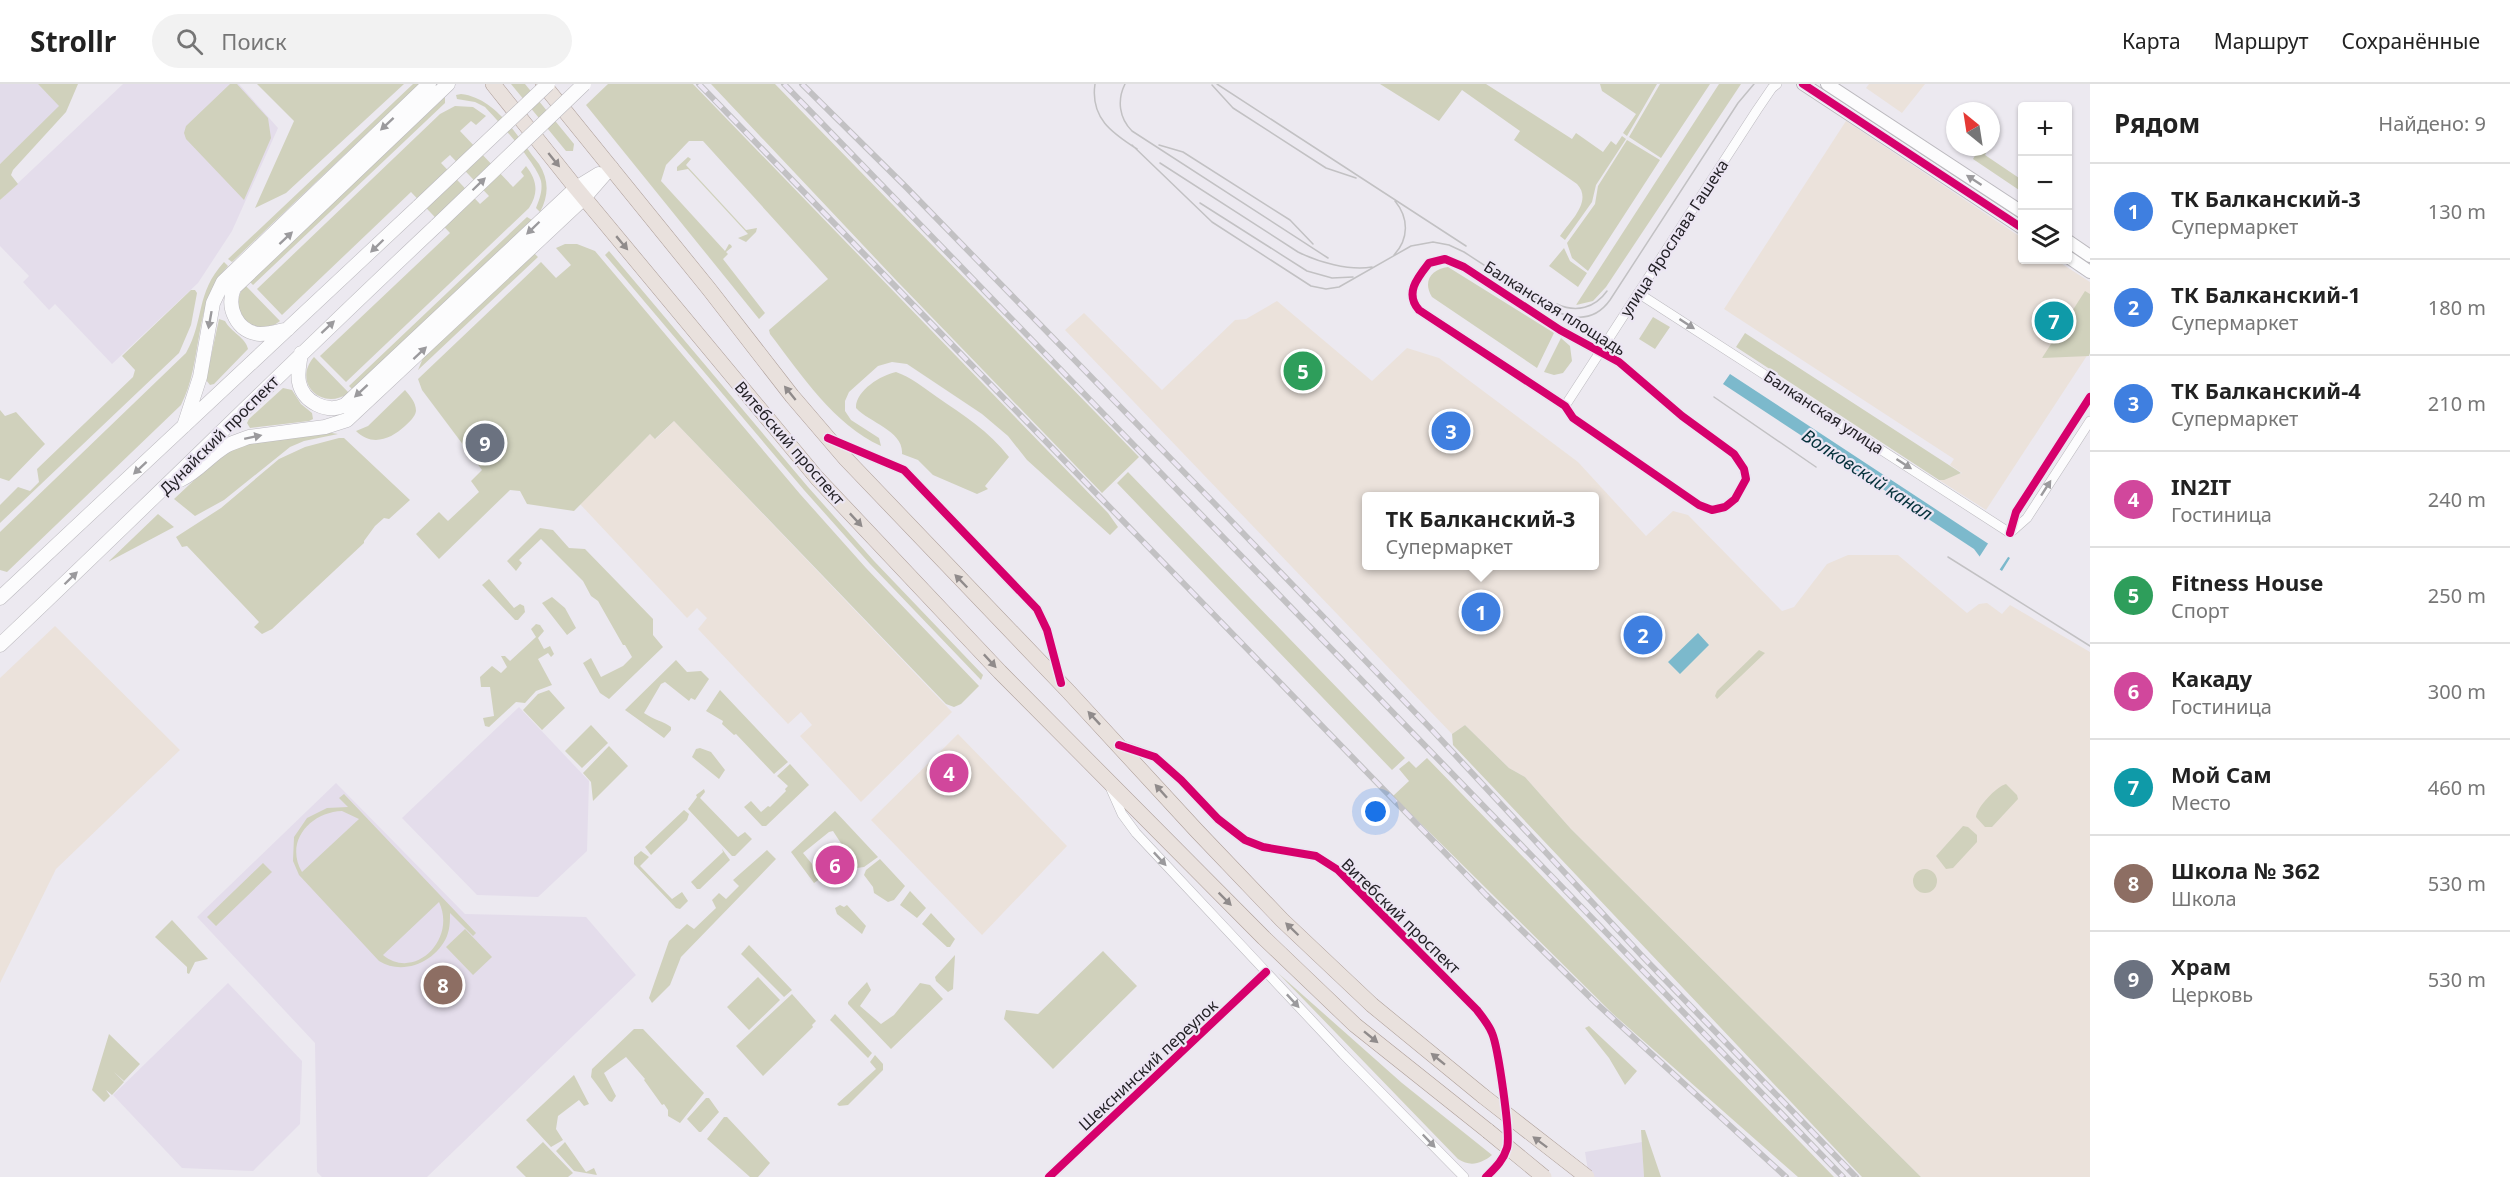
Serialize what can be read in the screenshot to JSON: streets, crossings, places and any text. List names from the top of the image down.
{
  "streets": {
    "main road": ["Дунайский проспект", "Витебский проспект"],
    "street": [
      "улица Ярослава Гашека",
      "Балканская площадь",
      "Балканская улица",
      "Шекснинский переулок"
    ]
  },
  "crossings": [
    ["улица Ярослава Гашека", "Балканская площадь"],
    ["улица Ярослава Гашека", "Балканская улица"],
    ["Дунайский проспект", "Витебский проспект"],
    ["Витебский проспект", "Шекснинский переулок"]
  ],
  "one_way": ["Балканская улица"],
  "water": ["Волковский канал"],
  "north": "top left",
  "page": {
    "header": "Strollr",
    "search": "Поиск",
    "nav": ["Карта", "Маршрут", "Сохранённые"],
    "heading": ["Рядом", "Найдено: 9"],
    "map_buttons": ["+", "−"],
    "list": [
      {
        "mark": "1",
        "name": "ТК Балканский-3",
        "note": "Супермаркет",
        "value": "130 m"
      },
      {
        "mark": "2",
        "name": "ТК Балканский-1",
        "note": "Супермаркет",
        "value": "180 m"
      },
      {
        "mark": "3",
        "name": "ТК Балканский-4",
        "note": "Супермаркет",
        "value": "210 m"
      },
      {
        "mark": "4",
        "name": "IN2IT",
        "note": "Гостиница",
        "value": "240 m"
      },
      {
        "mark": "5",
        "name": "Fitness House",
        "note": "Спорт",
        "value": "250 m"
      },
      {
        "mark": "6",
        "name": "Какаду",
        "note": "Гостиница",
        "value": "300 m"
      },
      {
        "mark": "7",
        "name": "Мой Сам",
        "note": "Место",
        "value": "460 m"
      },
      {
        "mark": "8",
        "name": "Школа № 362",
        "note": "Школа",
        "value": "530 m"
      },
      {
        "mark": "9",
        "name": "Храм",
        "note": "Церковь",
        "value": "530 m"
      }
    ],
    "pins": [
      "7",
      "5",
      "3",
      "9",
      "1",
      "2",
      "4",
      "6",
      "8"
    ],
    "popup": ["ТК Балканский-3", "Супермаркет"]
  }
}
